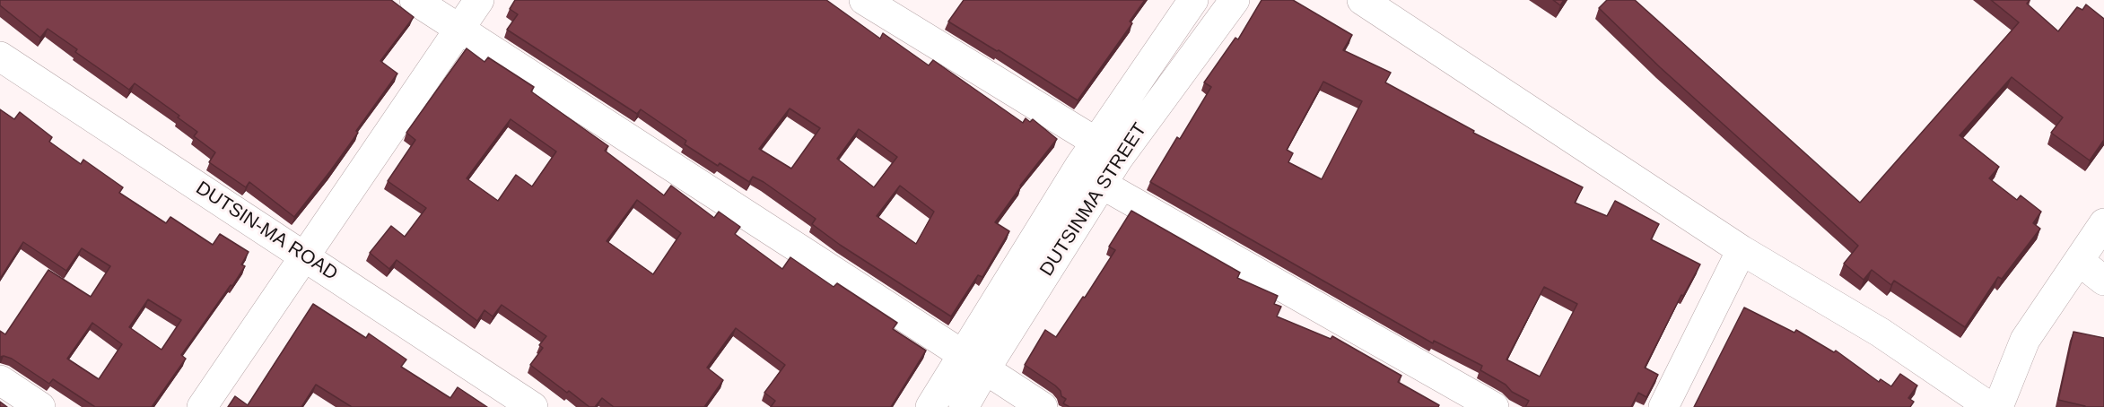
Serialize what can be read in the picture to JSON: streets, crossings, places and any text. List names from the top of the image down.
{
  "streets": {
    "street": ["DUTSINMA STREET", "DUTSIN-MA ROAD"]
  }
}
